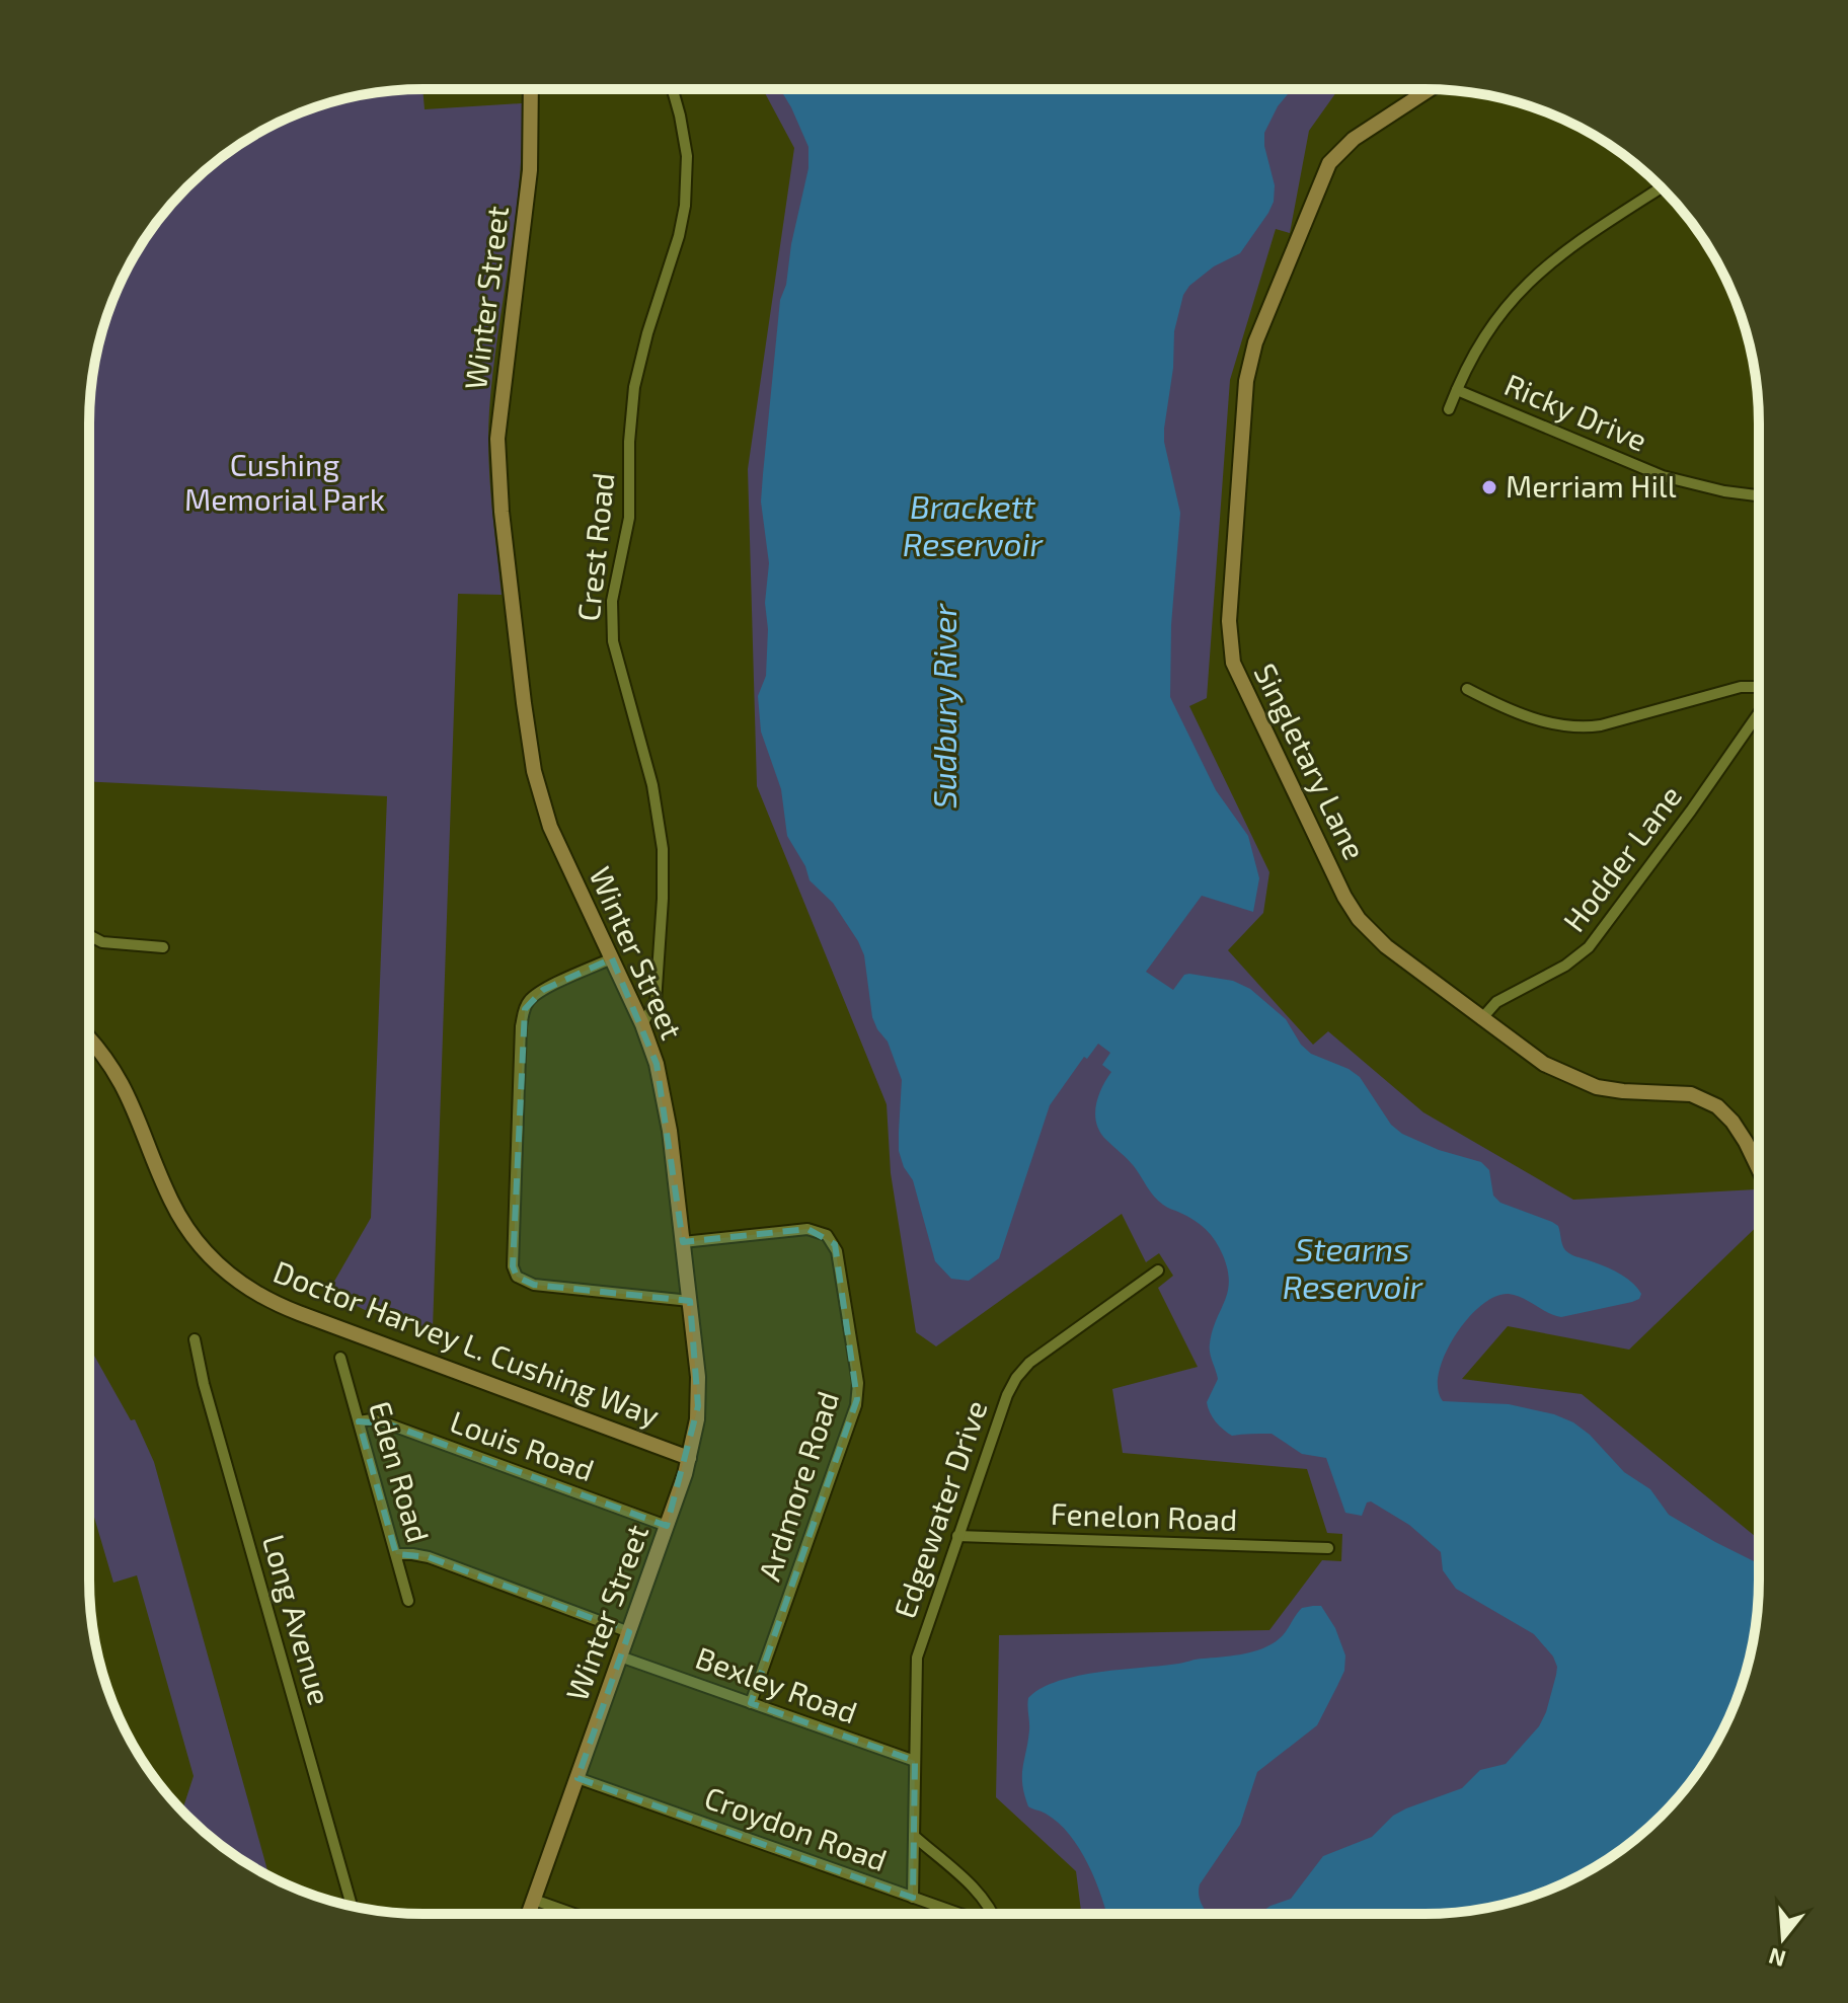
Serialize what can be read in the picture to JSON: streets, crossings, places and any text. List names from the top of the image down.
{
  "streets": {
    "street": [
      "Winter Street",
      "Ricky Drive",
      "Crest Road",
      "Singletary Lane",
      "Hodder Lane",
      "Doctor Harvey L. Cushing Way",
      "Louis Road",
      "Eden Road",
      "Ardmore Road",
      "Edgewater Drive",
      "Fenelon Road",
      "Long Avenue",
      "Bexley Road",
      "Croydon Road"
    ]
  },
  "crossings": [
    ["Winter Street", "Crest Road"],
    ["Winter Street", "Doctor Harvey L. Cushing Way"],
    ["Winter Street", "Louis Road"],
    ["Winter Street", "Ardmore Road"],
    ["Winter Street", "Bexley Road"],
    ["Winter Street", "Croydon Road"],
    ["Singletary Lane", "Hodder Lane"],
    ["Louis Road", "Eden Road"],
    ["Ardmore Road", "Bexley Road"],
    ["Edgewater Drive", "Fenelon Road"],
    ["Edgewater Drive", "Bexley Road"],
    ["Edgewater Drive", "Croydon Road"]
  ],
  "water": ["Brackett Reservoir", "Sudbury River", "Stearns Reservoir"],
  "parks": ["Cushing Memorial Park"],
  "places": ["Merriam Hill"],
  "north": "bottom"
}
